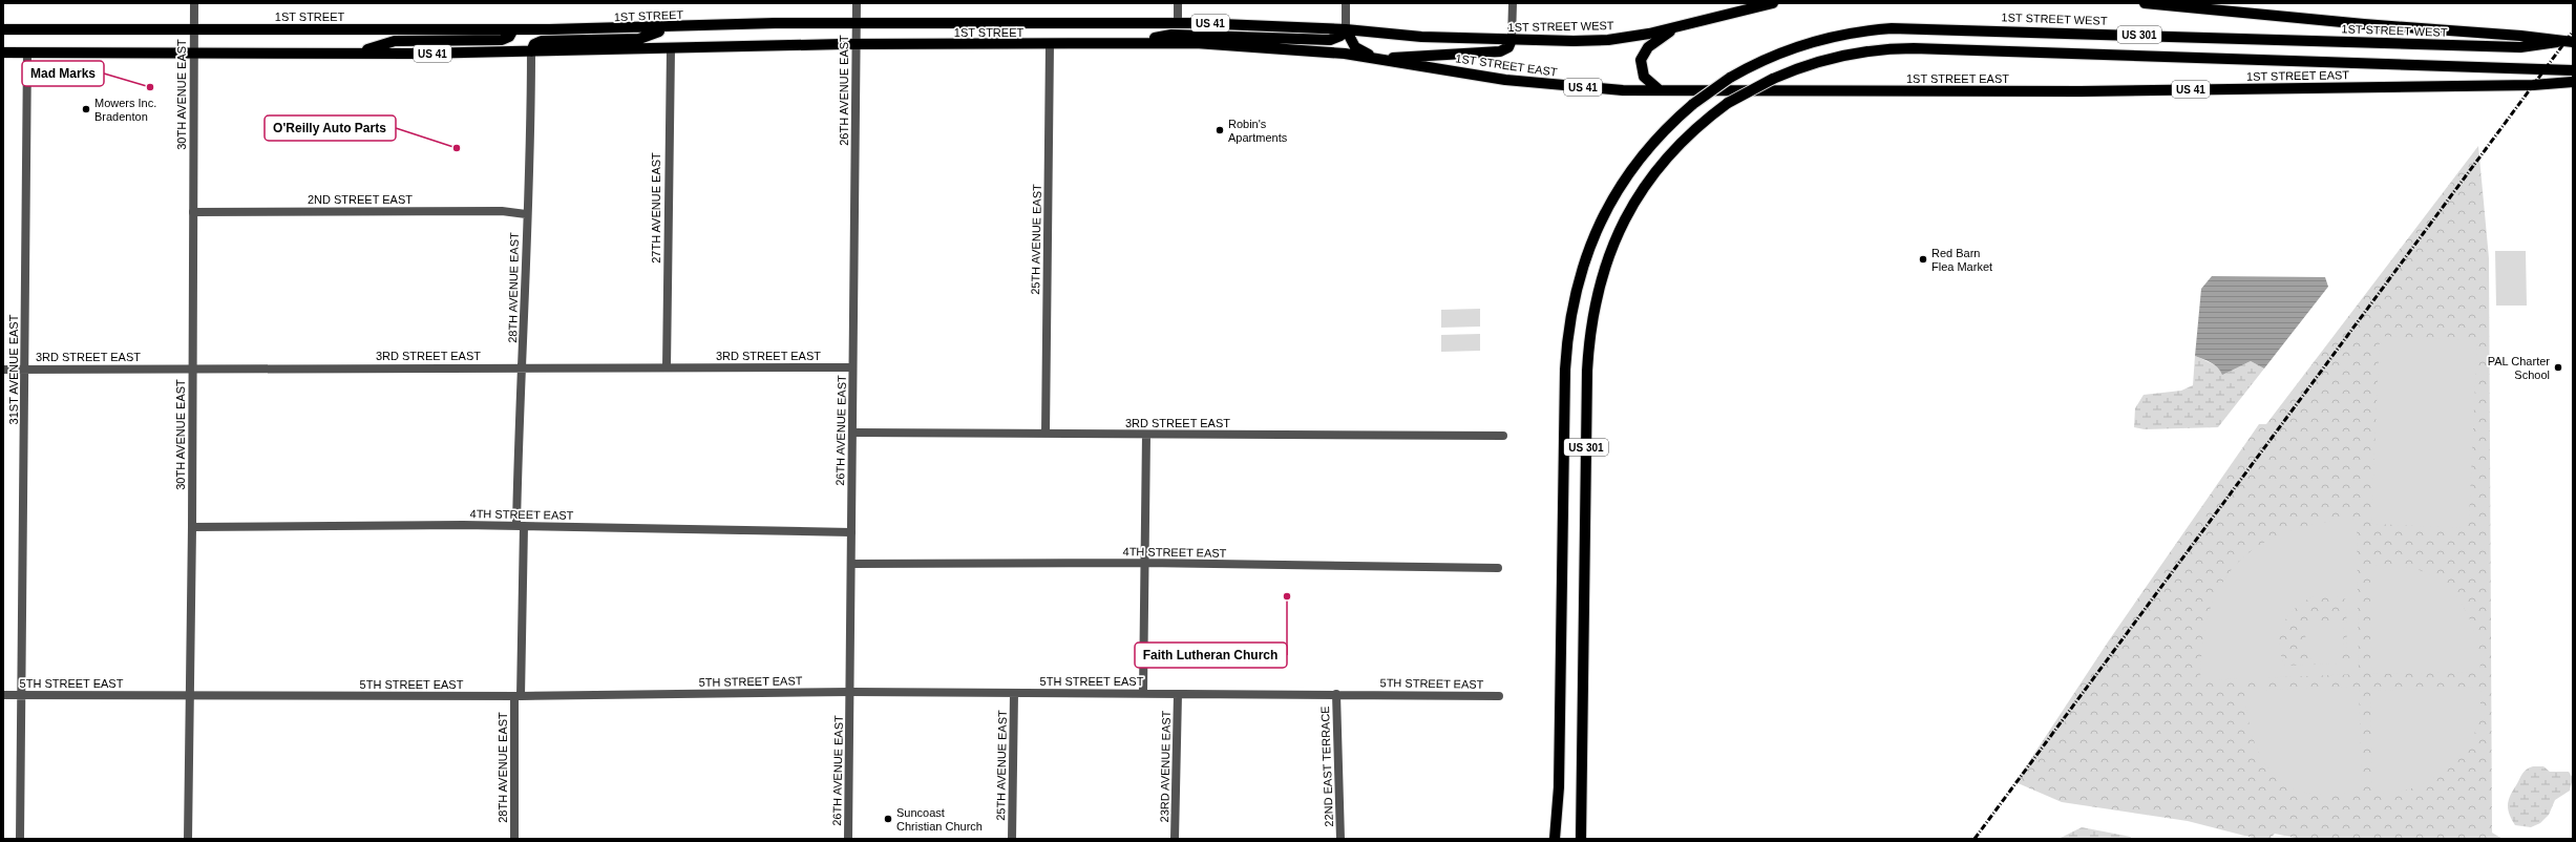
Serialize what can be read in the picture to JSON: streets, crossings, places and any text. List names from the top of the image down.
{
  "streets": {
    "main road": [
      "1ST STREET",
      "1ST STREET WEST",
      "US 41",
      "US 301",
      "1ST STREET EAST"
    ],
    "street": [
      "26TH AVENUE EAST",
      "30TH AVENUE EAST",
      "2ND STREET EAST",
      "27TH AVENUE EAST",
      "25TH AVENUE EAST",
      "28TH AVENUE EAST",
      "3RD STREET EAST",
      "31ST AVENUE EAST",
      "4TH STREET EAST",
      "5TH STREET EAST",
      "23RD AVENUE EAST",
      "22ND EAST TERRACE"
    ]
  },
  "crossings": [
    ["1ST STREET", "1ST STREET WEST"],
    ["1ST STREET", "1ST STREET EAST"],
    ["1ST STREET", "26TH AVENUE EAST"],
    ["1ST STREET", "30TH AVENUE EAST"],
    ["1ST STREET", "27TH AVENUE EAST"],
    ["1ST STREET", "25TH AVENUE EAST"],
    ["1ST STREET", "28TH AVENUE EAST"],
    ["1ST STREET", "31ST AVENUE EAST"],
    ["26TH AVENUE EAST", "3RD STREET EAST"],
    ["26TH AVENUE EAST", "4TH STREET EAST"],
    ["26TH AVENUE EAST", "5TH STREET EAST"],
    ["30TH AVENUE EAST", "2ND STREET EAST"],
    ["30TH AVENUE EAST", "3RD STREET EAST"],
    ["30TH AVENUE EAST", "4TH STREET EAST"],
    ["30TH AVENUE EAST", "5TH STREET EAST"],
    ["2ND STREET EAST", "28TH AVENUE EAST"],
    ["27TH AVENUE EAST", "3RD STREET EAST"],
    ["25TH AVENUE EAST", "3RD STREET EAST"],
    ["25TH AVENUE EAST", "5TH STREET EAST"],
    ["28TH AVENUE EAST", "3RD STREET EAST"],
    ["28TH AVENUE EAST", "4TH STREET EAST"],
    ["28TH AVENUE EAST", "5TH STREET EAST"],
    ["3RD STREET EAST", "31ST AVENUE EAST"],
    ["31ST AVENUE EAST", "5TH STREET EAST"],
    ["5TH STREET EAST", "23RD AVENUE EAST"],
    ["5TH STREET EAST", "22ND EAST TERRACE"]
  ],
  "places": [
    "Mad Marks",
    "Mowers Inc. Bradenton",
    "Robin's Apartments",
    "O'Reilly Auto Parts",
    "Red Barn Flea Market",
    "PAL Charter School",
    "Faith Lutheran Church",
    "Suncoast Christian Church"
  ]
}
